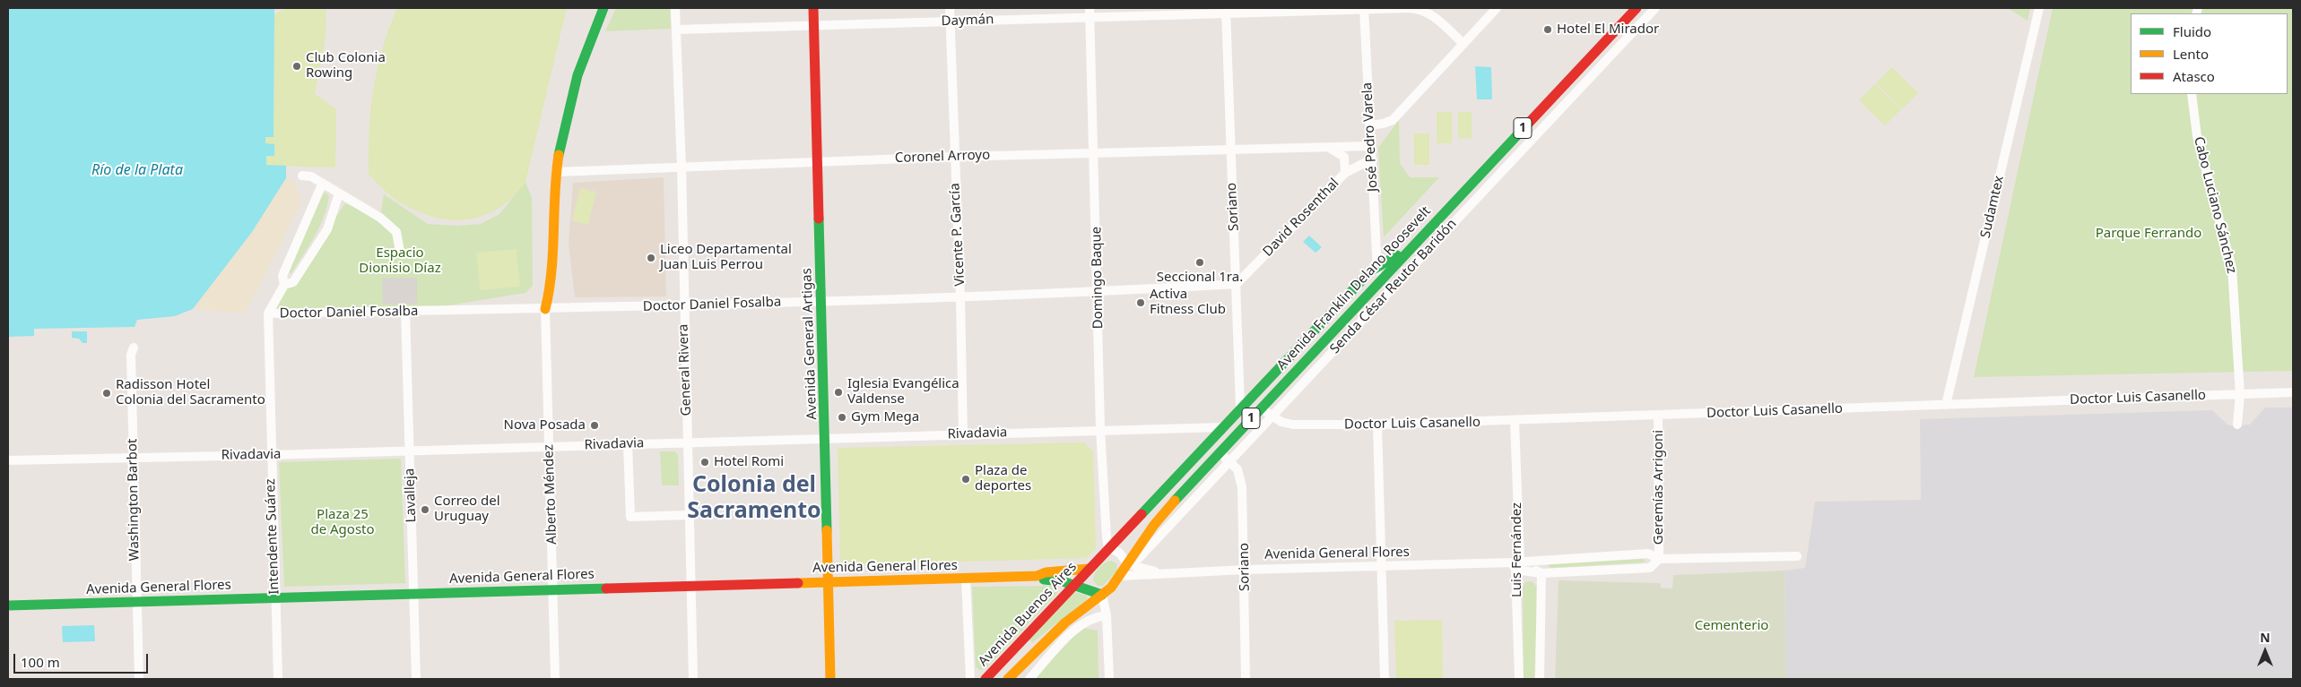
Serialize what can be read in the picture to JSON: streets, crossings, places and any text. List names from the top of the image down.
{
  "streets": {
    "street": [
      "Daymán",
      "1",
      "José Pedro Varela",
      "Coronel Arroyo",
      "Cabo Luciano Sánchez",
      "Soriano",
      "Sudamtex",
      "David Rosenthal",
      "Vicente P. García",
      "Domingo Baque",
      "Senda César Reutor Baridón",
      "Avenida Franklin Delano Roosevelt",
      "Doctor Daniel Fosalba",
      "Avenida General Artigas",
      "General Rivera",
      "Doctor Luis Casanello",
      "Rivadavia",
      "Geremías Arrigoni",
      "Alberto Méndez",
      "Lavalleja",
      "Washington Barbot",
      "Intendente Suárez",
      "Luis Fernández",
      "Avenida General Flores",
      "Avenida Buenos Aires"
    ]
  },
  "crossings": [
    ["Daymán", "José Pedro Varela"],
    ["Daymán", "Soriano"],
    ["Daymán", "Vicente P. García"],
    ["Daymán", "Domingo Baque"],
    ["Daymán", "Avenida General Artigas"],
    ["Daymán", "General Rivera"],
    ["1", "José Pedro Varela"],
    ["1", "Avenida Franklin Delano Roosevelt"],
    ["1", "Avenida General Flores"],
    ["José Pedro Varela", "Coronel Arroyo"],
    ["José Pedro Varela", "David Rosenthal"],
    ["José Pedro Varela", "Avenida Franklin Delano Roosevelt"],
    ["Coronel Arroyo", "Soriano"],
    ["Coronel Arroyo", "Vicente P. García"],
    ["Coronel Arroyo", "Domingo Baque"],
    ["Coronel Arroyo", "Avenida General Artigas"],
    ["Coronel Arroyo", "General Rivera"],
    ["Cabo Luciano Sánchez", "Doctor Luis Casanello"],
    ["Soriano", "David Rosenthal"],
    ["Soriano", "Senda César Reutor Baridón"],
    ["Soriano", "Avenida Franklin Delano Roosevelt"],
    ["Soriano", "Doctor Daniel Fosalba"],
    ["Soriano", "Avenida General Flores"],
    ["Sudamtex", "Doctor Luis Casanello"],
    ["David Rosenthal", "Doctor Daniel Fosalba"],
    ["Vicente P. García", "Doctor Daniel Fosalba"],
    ["Vicente P. García", "Rivadavia"],
    ["Domingo Baque", "Avenida Franklin Delano Roosevelt"],
    ["Domingo Baque", "Doctor Daniel Fosalba"],
    ["Domingo Baque", "Rivadavia"],
    ["Senda César Reutor Baridón", "Avenida Franklin Delano Roosevelt"],
    ["Senda César Reutor Baridón", "Doctor Luis Casanello"],
    ["Senda César Reutor Baridón", "Avenida General Flores"],
    ["Avenida Franklin Delano Roosevelt", "Doctor Luis Casanello"],
    ["Avenida Franklin Delano Roosevelt", "Rivadavia"],
    ["Avenida Franklin Delano Roosevelt", "Avenida General Flores"],
    ["Avenida Franklin Delano Roosevelt", "Avenida Buenos Aires"],
    ["Doctor Daniel Fosalba", "Avenida General Artigas"],
    ["Doctor Daniel Fosalba", "General Rivera"],
    ["Doctor Daniel Fosalba", "Alberto Méndez"],
    ["Doctor Daniel Fosalba", "Lavalleja"],
    ["Doctor Daniel Fosalba", "Intendente Suárez"],
    ["Avenida General Artigas", "Rivadavia"],
    ["Avenida General Artigas", "Avenida General Flores"],
    ["General Rivera", "Rivadavia"],
    ["General Rivera", "Avenida General Flores"],
    ["Doctor Luis Casanello", "Geremías Arrigoni"],
    ["Doctor Luis Casanello", "Luis Fernández"],
    ["Rivadavia", "Alberto Méndez"],
    ["Rivadavia", "Lavalleja"],
    ["Rivadavia", "Washington Barbot"],
    ["Rivadavia", "Intendente Suárez"],
    ["Geremías Arrigoni", "Avenida General Flores"],
    ["Alberto Méndez", "Avenida General Flores"],
    ["Lavalleja", "Avenida General Flores"],
    ["Washington Barbot", "Avenida General Flores"],
    ["Intendente Suárez", "Avenida General Flores"],
    ["Luis Fernández", "Avenida General Flores"],
    ["Avenida General Flores", "Avenida Buenos Aires"]
  ],
  "districts": ["Colonia del Sacramento"],
  "water": ["Río de la Plata"],
  "parks": [
    "Parque Ferrando",
    "Espacio Dionisio Díaz",
    "Plaza 25 de Agosto",
    "Cementerio"
  ],
  "places": [
    "Hotel El Mirador",
    "Club Colonia Rowing",
    "Liceo Departamental Juan Luis Perrou",
    "Seccional 1ra.",
    "Activa Fitness Club",
    "Iglesia Evangélica Valdense",
    "Radisson Hotel Colonia del Sacramento",
    "Gym Mega",
    "Nova Posada",
    "Hotel Romi",
    "Plaza de deportes",
    "Correo del Uruguay"
  ],
  "legend": ["Fluido", "Lento", "Atasco"],
  "scale_bar": "100 m",
  "north": "top"
}
